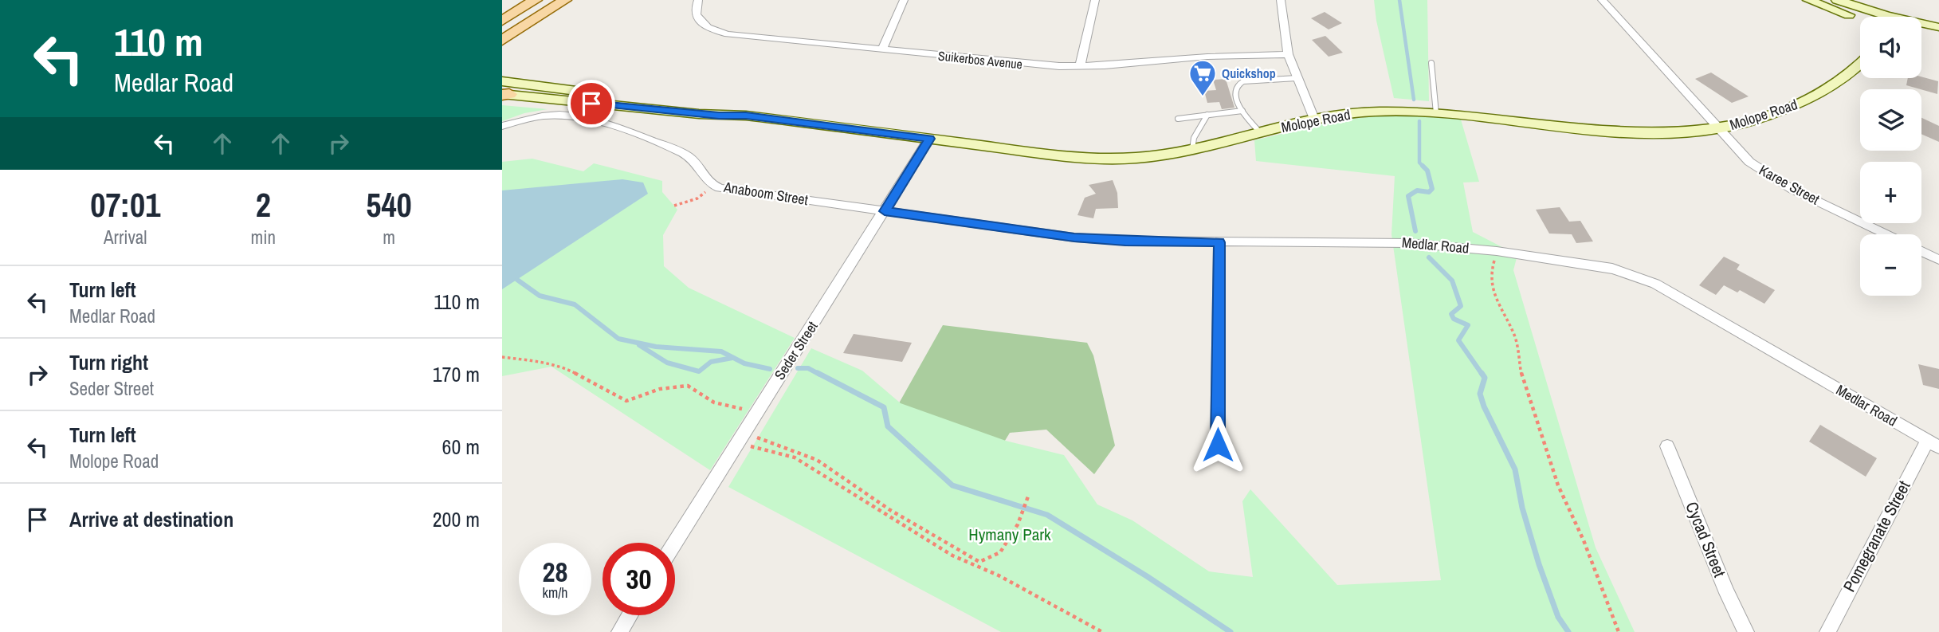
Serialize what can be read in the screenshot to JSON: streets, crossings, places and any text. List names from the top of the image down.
{
  "streets": {
    "street": [
      "Suikerbos Avenue",
      "Molope Road",
      "Karee Street",
      "Anaboom Street",
      "Medlar Road",
      "Seder Street",
      "Pomegranate Street",
      "Cycad Street"
    ]
  },
  "crossings": [
    ["Molope Road", "Karee Street"],
    ["Molope Road", "Seder Street"],
    ["Anaboom Street", "Medlar Road"],
    ["Anaboom Street", "Seder Street"],
    ["Medlar Road", "Seder Street"],
    ["Medlar Road", "Pomegranate Street"]
  ],
  "parks": ["Hymany Park"],
  "places": {
    "supermarket": ["Quickshop"]
  },
  "page": {
    "turn": ["110 m", "Medlar Road"],
    "map_buttons": ["+", "−"],
    "eta": [
      "07:01",
      "Arrival",
      "2",
      "min",
      "540",
      "m"
    ],
    "list": [
      {
        "name": "Turn left",
        "note": "Medlar Road",
        "value": "110 m"
      },
      {
        "name": "Turn right",
        "note": "Seder Street",
        "value": "170 m"
      },
      {
        "name": "Turn left",
        "note": "Molope Road",
        "value": "60 m"
      },
      {
        "name": "Arrive at destination",
        "value": "200 m"
      }
    ],
    "speed": "28 km/h",
    "limit": "30"
  }
}
